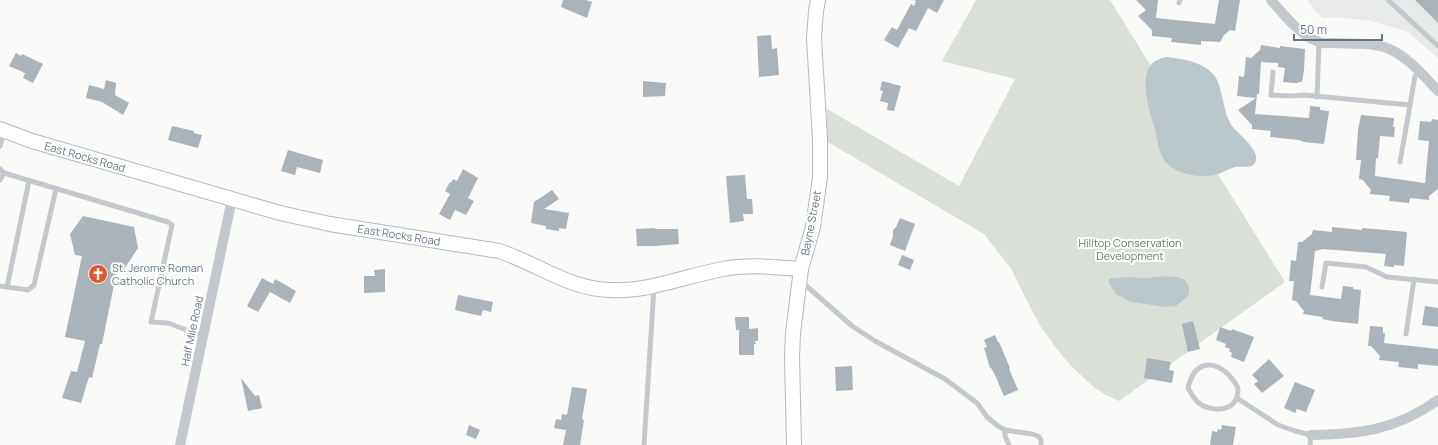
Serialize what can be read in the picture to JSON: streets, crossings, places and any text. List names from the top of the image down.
{
  "streets": {
    "street": ["East Rocks Road", "Bayne Street", "Half Mile Road"]
  },
  "crossings": [
    ["East Rocks Road", "Bayne Street"],
    ["East Rocks Road", "Half Mile Road"]
  ],
  "parks": ["Hilltop Conservation Development"],
  "places": {
    "church": ["St. Jerome Roman Catholic Church"]
  },
  "scale_bar": "50 m"
}
